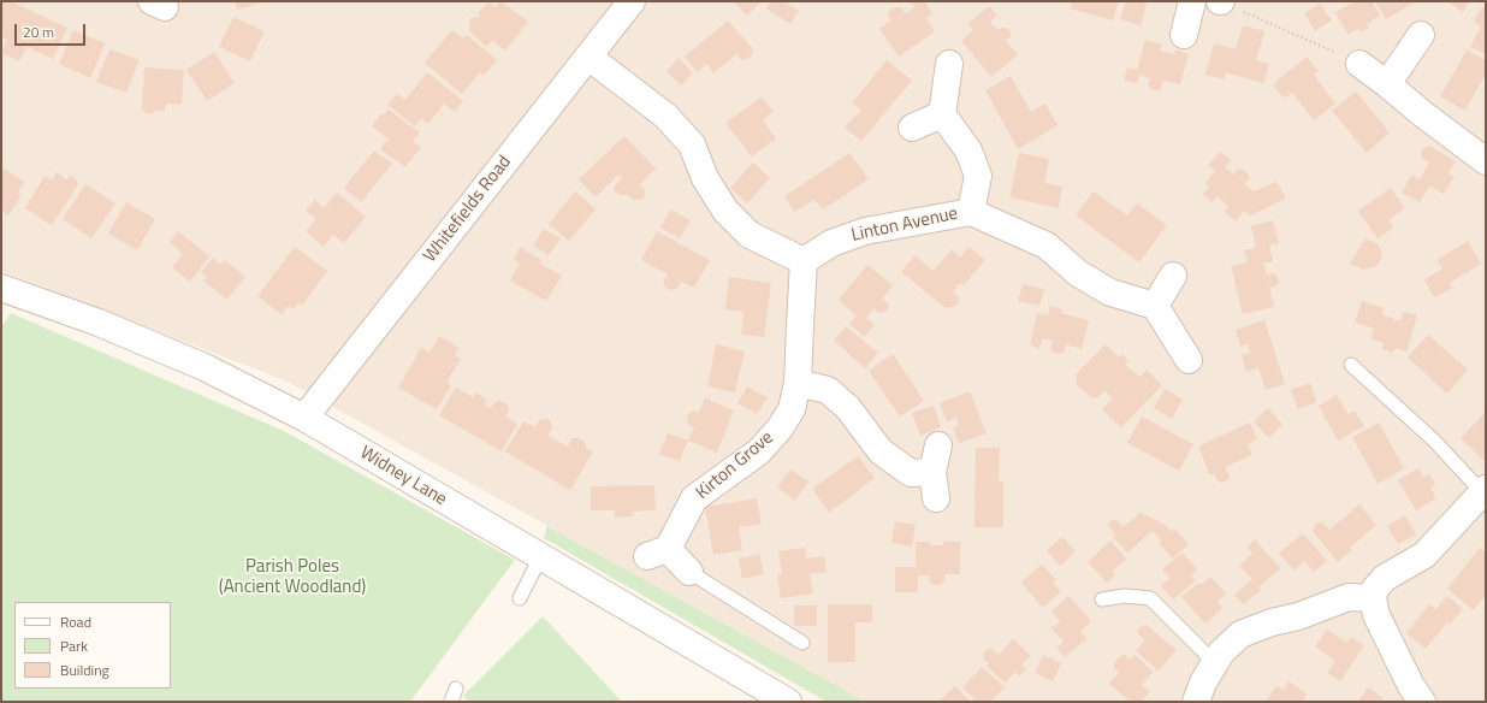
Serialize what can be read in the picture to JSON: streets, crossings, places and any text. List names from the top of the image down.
{
  "streets": {
    "street": [
      "Whitefields Road",
      "Linton Avenue",
      "Kirton Grove",
      "Widney Lane"
    ]
  },
  "crossings": [
    ["Whitefields Road", "Widney Lane"],
    ["Linton Avenue", "Kirton Grove"]
  ],
  "parks": ["Parish Poles (Ancient Woodland)"],
  "legend": ["Road", "Park", "Building"],
  "scale_bar": "20 m"
}
